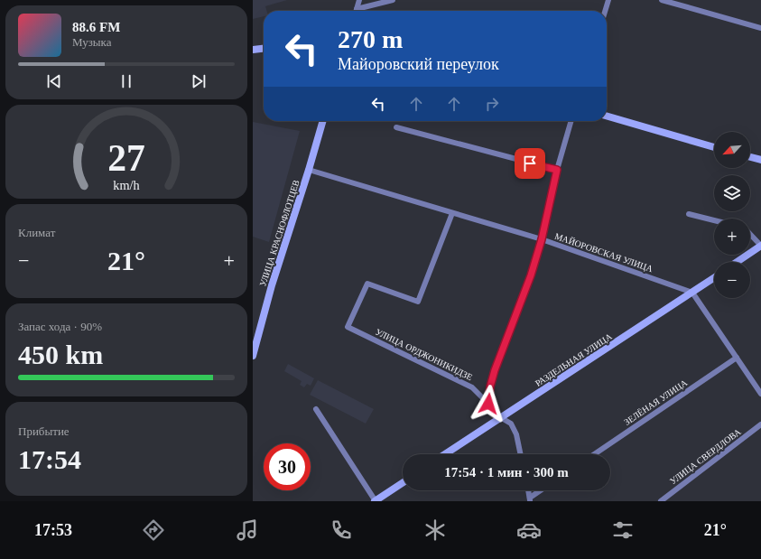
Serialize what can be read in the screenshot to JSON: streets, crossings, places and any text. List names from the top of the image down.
{
  "streets": {
    "street": [
      "УЛИЦА КРАСНОФЛОТЦЕВ",
      "МАЙОРОВСКАЯ УЛИЦА",
      "УЛИЦА ОРДЖОНИКИДЗЕ",
      "РАЗДЕЛЬНАЯ УЛИЦА",
      "ЗЕЛЁНАЯ УЛИЦА",
      "УЛИЦА СВЕРДЛОВА"
    ]
  },
  "crossings": [
    ["УЛИЦА КРАСНОФЛОТЦЕВ", "МАЙОРОВСКАЯ УЛИЦА"],
    ["МАЙОРОВСКАЯ УЛИЦА", "УЛИЦА ОРДЖОНИКИДЗЕ"],
    ["МАЙОРОВСКАЯ УЛИЦА", "РАЗДЕЛЬНАЯ УЛИЦА"],
    ["УЛИЦА ОРДЖОНИКИДЗЕ", "РАЗДЕЛЬНАЯ УЛИЦА"]
  ],
  "north": "bottom left",
  "page": {
    "turn": ["270 m", "Майоровский переулок"],
    "song": ["88.6 FM", "Музыка"],
    "map_buttons": ["+", "−"],
    "tile": [
      "Климат",
      ["Запас хода · 90%", "450 km"],
      ["Прибытие", "17:54"]
    ],
    "heat": ["−", "21°", "+"],
    "limit": "30",
    "trip": "17:54 · 1 мин · 300 m",
    "tabs": ["17:53", "21°"],
    "gauge": ["27", "km/h"]
  }
}
